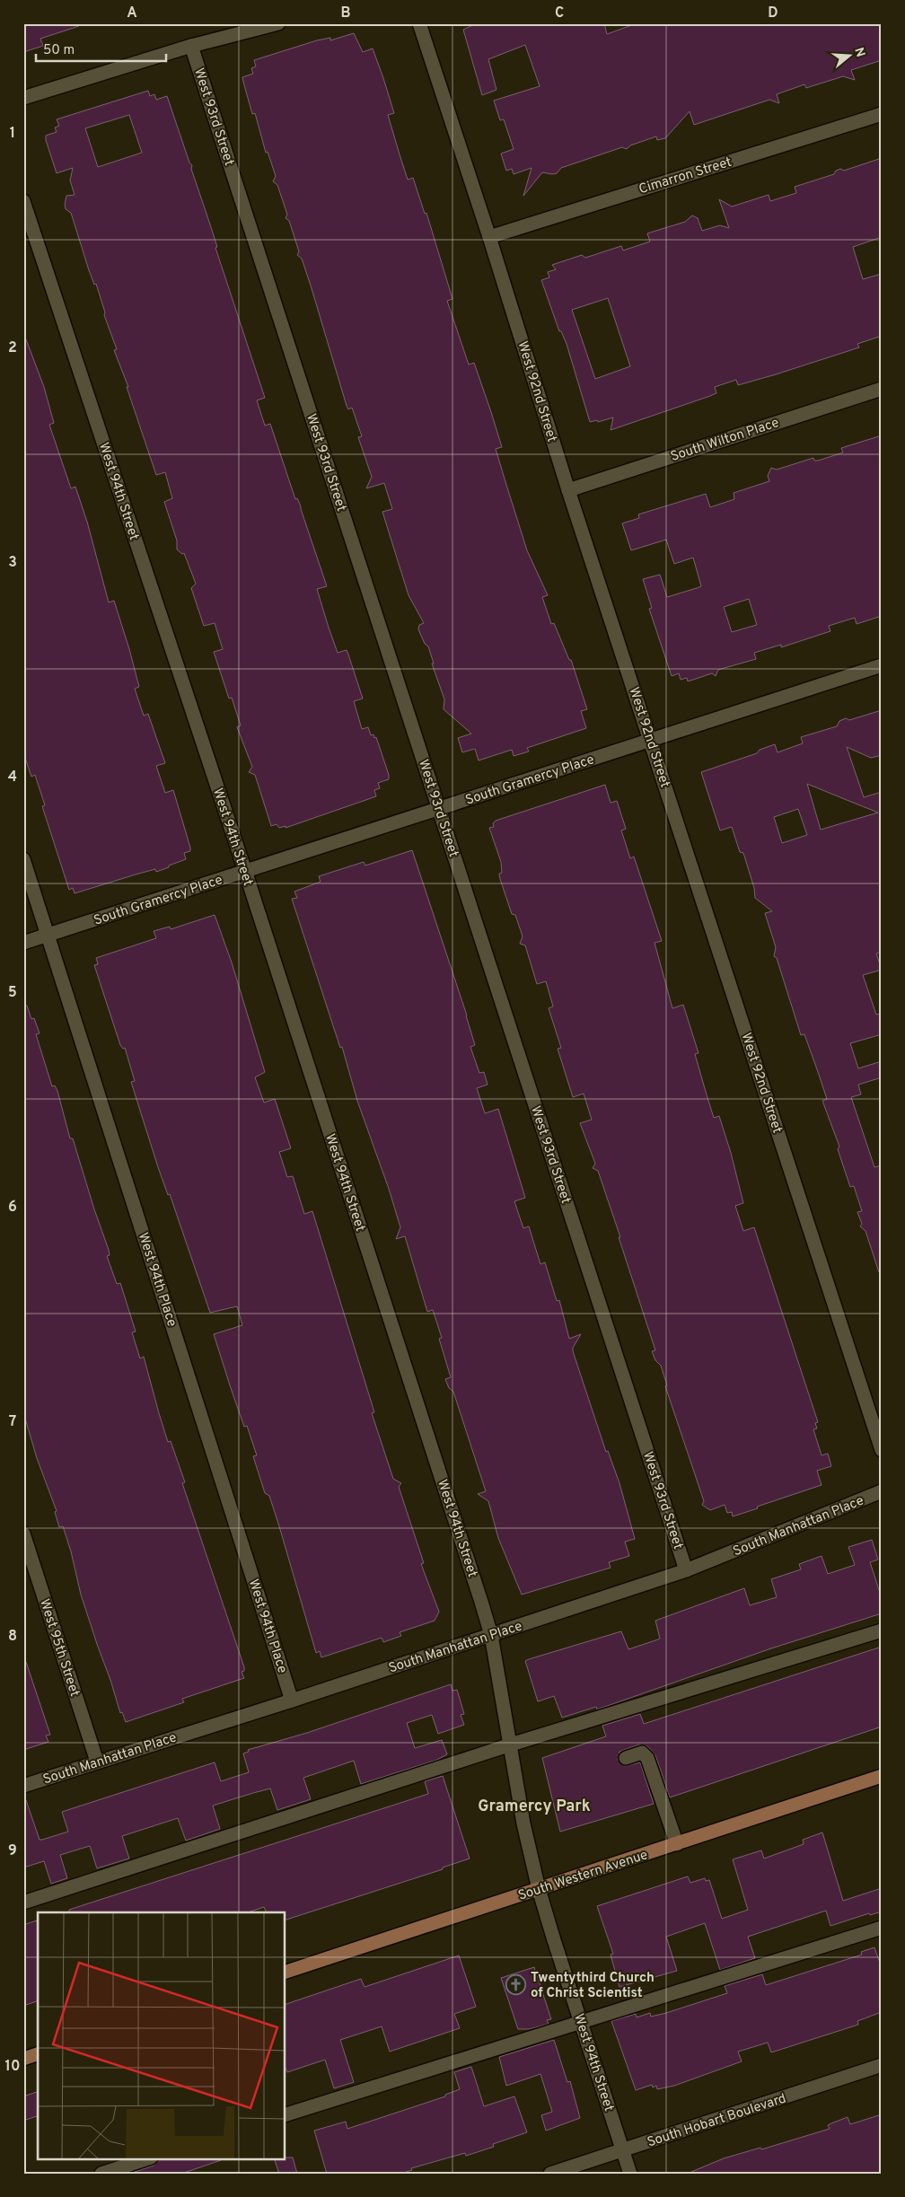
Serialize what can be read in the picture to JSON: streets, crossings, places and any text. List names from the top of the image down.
{
  "streets": {
    "main road": ["South Western Avenue"],
    "street": [
      "West 93rd Street",
      "Cimarron Street",
      "West 92nd Street",
      "South Wilton Place",
      "West 94th Street",
      "South Gramercy Place",
      "West 94th Place",
      "South Manhattan Place",
      "West 95th Street",
      "South Hobart Boulevard"
    ]
  },
  "crossings": [
    ["West 93rd Street", "South Gramercy Place"],
    ["West 93rd Street", "South Manhattan Place"],
    ["Cimarron Street", "West 92nd Street"],
    ["West 92nd Street", "South Wilton Place"],
    ["West 92nd Street", "South Gramercy Place"],
    ["West 94th Street", "South Gramercy Place"],
    ["West 94th Street", "South Manhattan Place"],
    ["West 94th Street", "South Western Avenue"],
    ["West 94th Street", "South Hobart Boulevard"],
    ["South Gramercy Place", "West 94th Place"],
    ["West 94th Place", "South Manhattan Place"],
    ["South Manhattan Place", "West 95th Street"]
  ],
  "districts": ["Gramercy Park"],
  "places": {
    "church": ["Twentythird Church of Christ Scientist"]
  },
  "scale_bar": "50 m",
  "north": "right",
  "grid": {
    "columns": [
      "A",
      "B",
      "C",
      "D"
    ],
    "rows": [
      "1",
      "2",
      "3",
      "4",
      "5",
      "6",
      "7",
      "8",
      "9",
      "10"
    ]
  }
}
